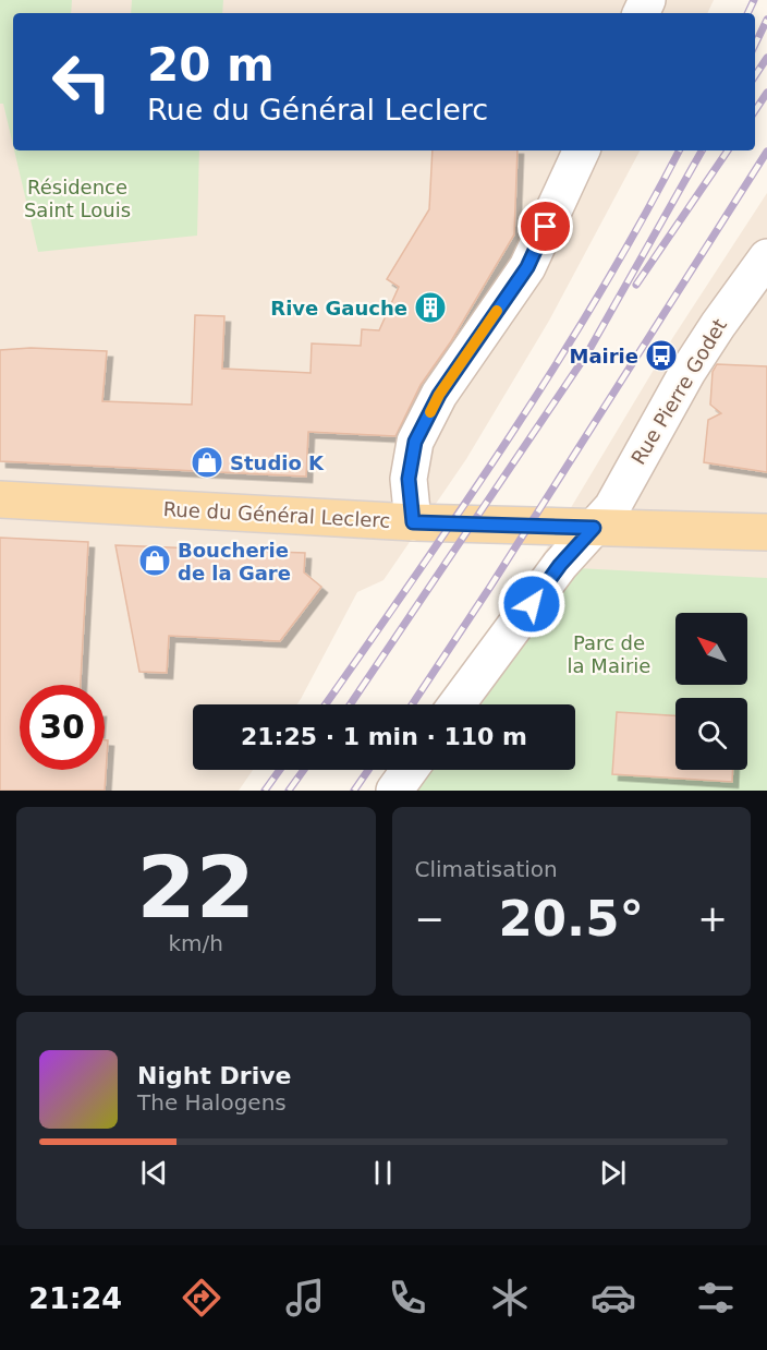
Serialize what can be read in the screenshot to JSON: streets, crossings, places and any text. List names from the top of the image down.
{
  "streets": {
    "main road": ["Rue du Général Leclerc"],
    "street": ["Rue Pierre Godet"]
  },
  "crossings": [
    ["Rue Pierre Godet", "Rue du Général Leclerc"]
  ],
  "parks": ["Résidence Saint Louis", "Parc de la Mairie"],
  "places": {
    "building": ["Rive Gauche"],
    "bus stop": ["Mairie"],
    "shop": ["Studio K", "Boucherie de la Gare"]
  },
  "north": "top left",
  "page": {
    "turn": ["20 m", "Rue du Général Leclerc"],
    "limit": "30",
    "trip": "21:25 · 1 min · 110 m",
    "tile": [
      ["22", "km/h"],
      "Climatisation"
    ],
    "heat": ["−", "20.5°", "+"],
    "song": ["Night Drive", "The Halogens"],
    "tabs": "21:24"
  }
}
